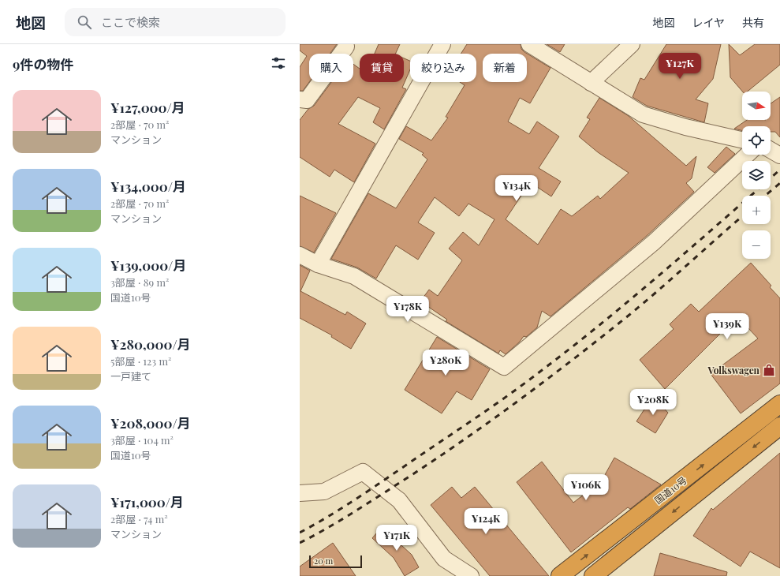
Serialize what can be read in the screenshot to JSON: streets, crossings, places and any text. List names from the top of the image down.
{
  "streets": {
    "highway": ["国道10号"]
  },
  "places": {
    "shop": ["Volkswagen"]
  },
  "scale_bar": "20 m",
  "north": "right",
  "page": {
    "header": "地図",
    "search": "ここで検索",
    "nav": ["地図", "レイヤ", "共有"],
    "heading": "9件の物件",
    "price": [
      "¥127K",
      "¥134K",
      "¥178K",
      "¥139K",
      "¥280K",
      "¥208K",
      "¥106K",
      "¥124K",
      "¥171K"
    ],
    "chip": [
      "購入",
      "賃貸",
      "絞り込み",
      "新着"
    ],
    "list": [
      {
        "name": "¥127,000/月",
        "note": "2部屋 · 70 m² · マンション"
      },
      {
        "name": "¥134,000/月",
        "note": "2部屋 · 70 m² · マンション"
      },
      {
        "name": "¥139,000/月",
        "note": "3部屋 · 89 m² · 国道10号"
      },
      {
        "name": "¥280,000/月",
        "note": "5部屋 · 123 m² · 一戸建て"
      },
      {
        "name": "¥208,000/月",
        "note": "3部屋 · 104 m² · 国道10号"
      },
      {
        "name": "¥171,000/月",
        "note": "2部屋 · 74 m² · マンション"
      }
    ],
    "map_buttons": ["+", "−"],
    "scale": "20 m"
  }
}
